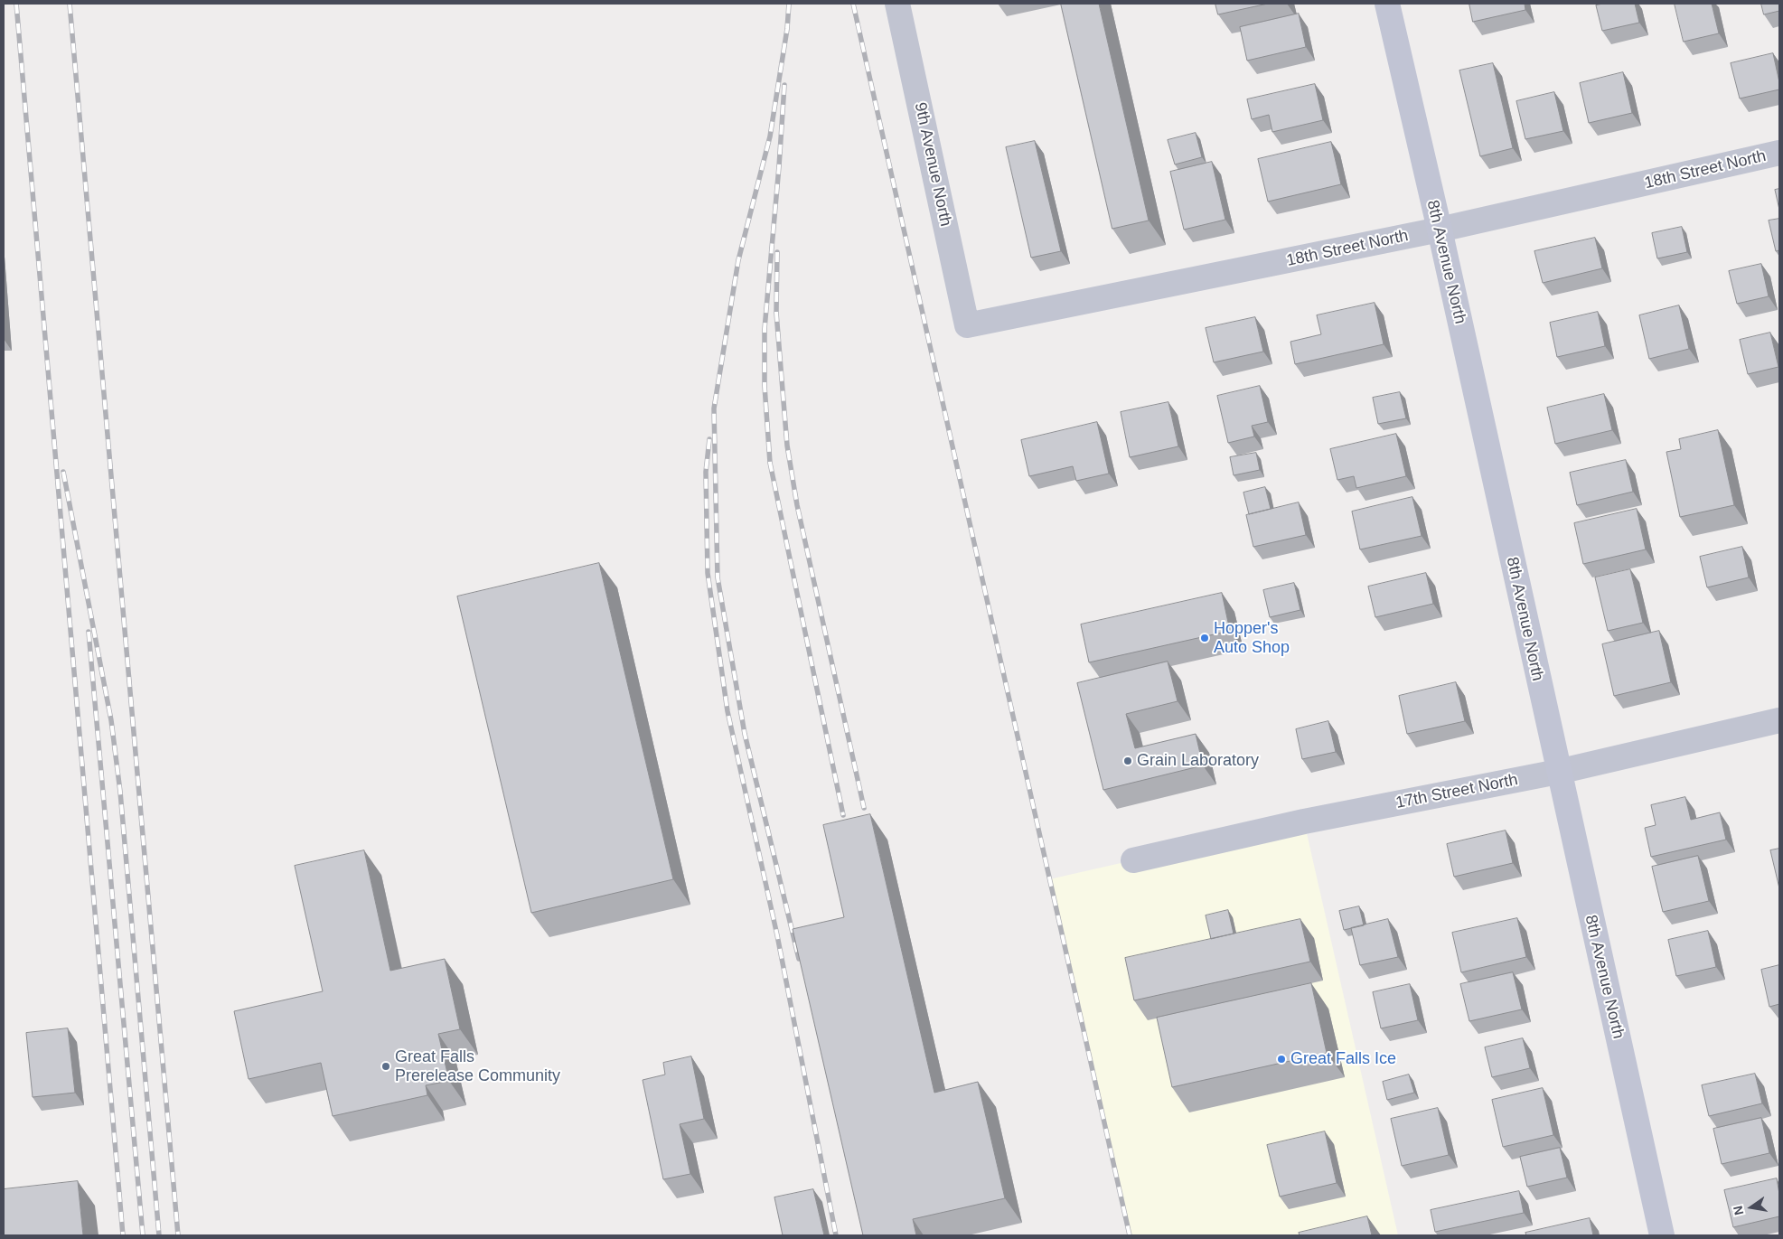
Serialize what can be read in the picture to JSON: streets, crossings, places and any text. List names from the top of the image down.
{
  "streets": {
    "street": [
      "9th Avenue North",
      "18th Street North",
      "8th Avenue North",
      "17th Street North"
    ]
  },
  "crossings": [
    ["9th Avenue North", "18th Street North"],
    ["18th Street North", "8th Avenue North"],
    ["8th Avenue North", "17th Street North"]
  ],
  "places": [
    "Hopper's Auto Shop",
    "Grain Laboratory",
    "Great Falls Ice",
    "Great Falls Prerelease Community"
  ],
  "north": "left"
}
